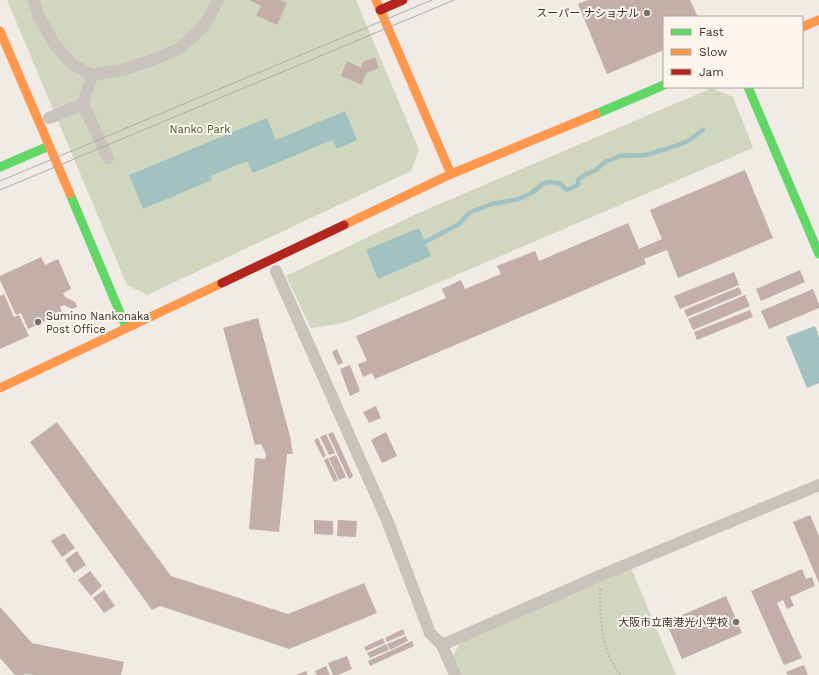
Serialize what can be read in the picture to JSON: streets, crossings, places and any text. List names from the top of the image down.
{
  "parks": ["Nanko Park"],
  "places": ["スーパー ナショナル", "Sumino Nankonaka Post Office", "大阪市立南港光小学校"],
  "legend": ["Fast", "Slow", "Jam"]
}
